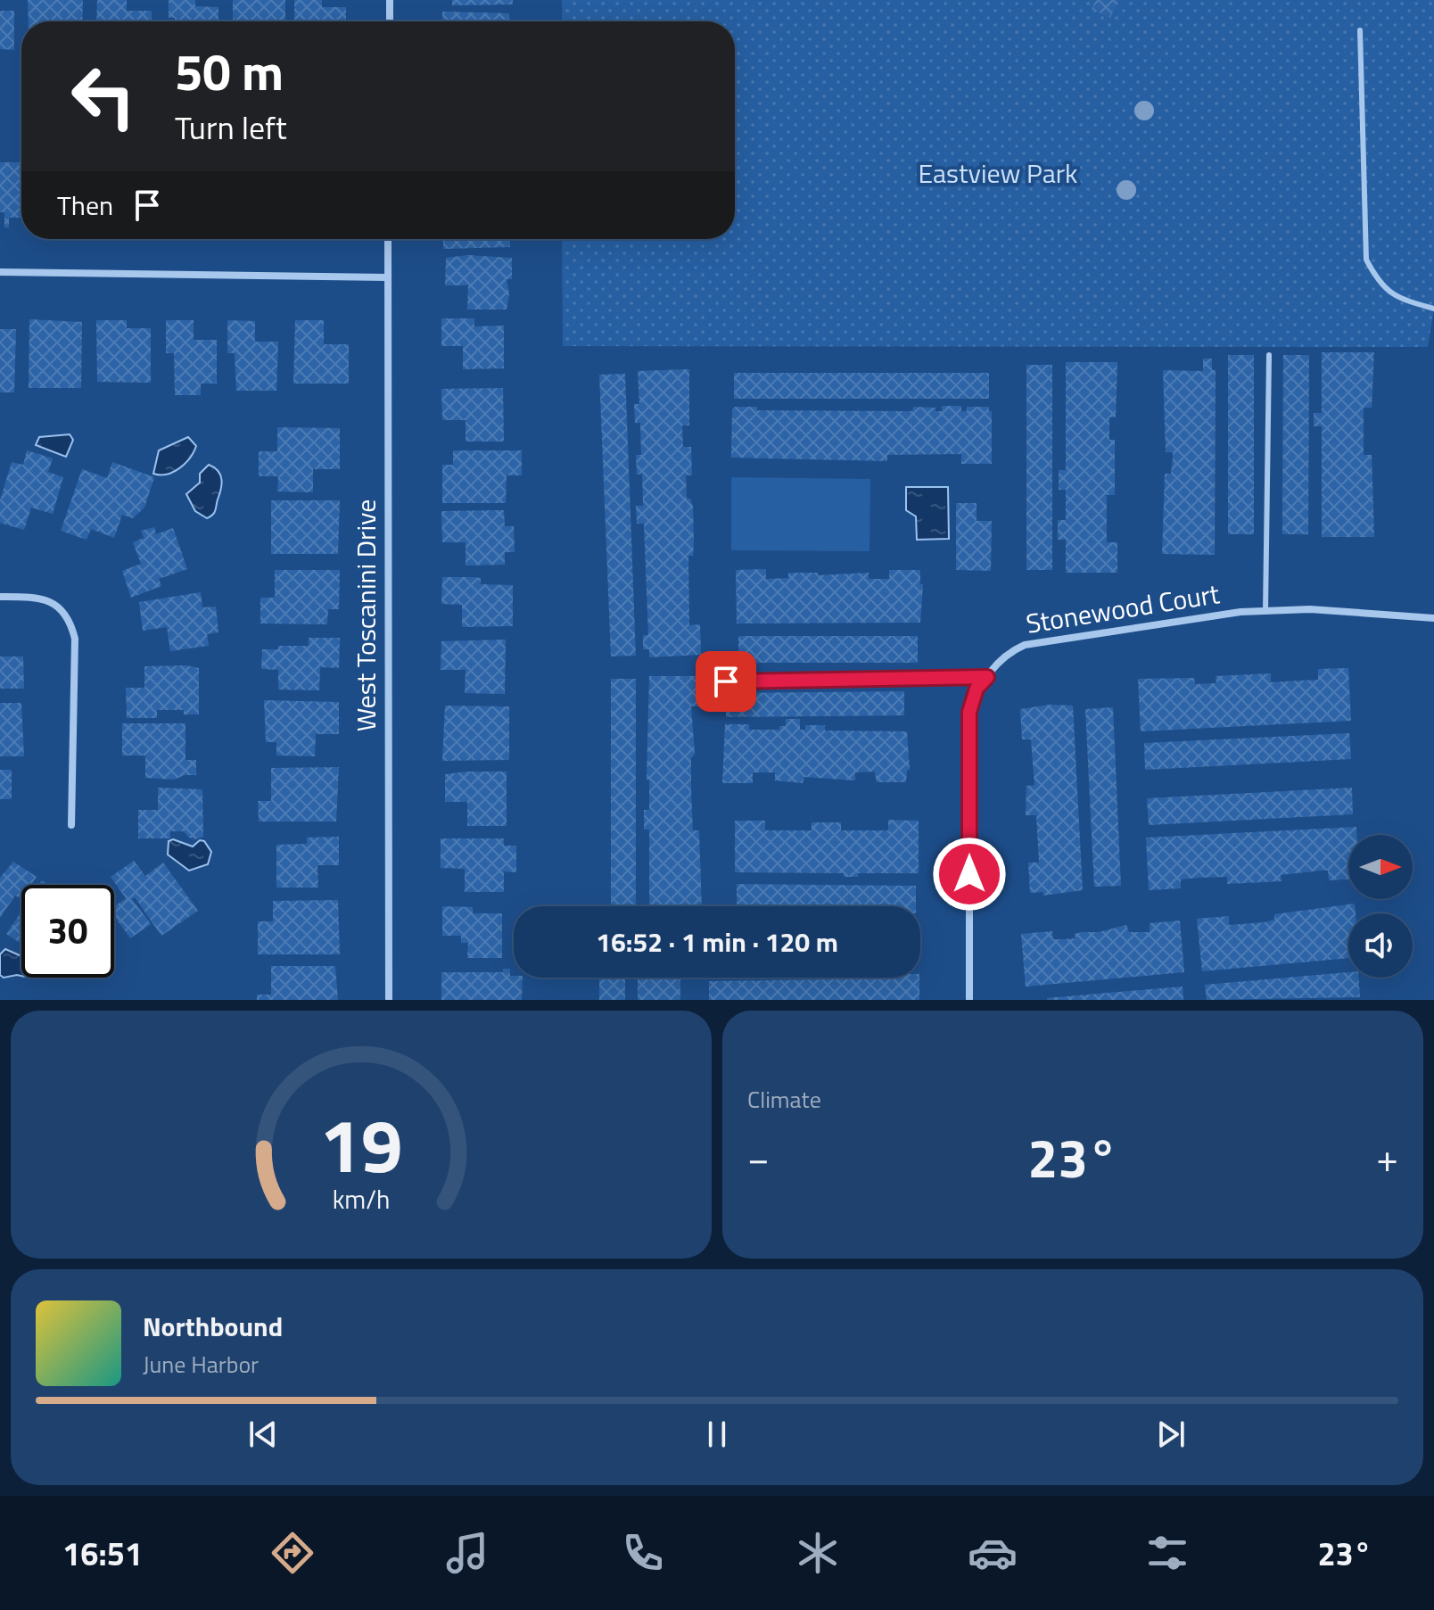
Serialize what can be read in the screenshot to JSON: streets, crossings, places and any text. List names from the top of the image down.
{
  "streets": {
    "street": ["Stonewood Court", "West Toscanini Drive"]
  },
  "parks": ["Eastview Park"],
  "north": "right",
  "page": {
    "turn": ["50 m", "Turn left"],
    "then": "Then",
    "limit": "30",
    "trip": "16:52 · 1 min · 120 m",
    "tile": "Climate",
    "heat": ["−", "23°", "+"],
    "song": ["Northbound", "June Harbor"],
    "tabs": ["16:51", "23°"],
    "gauge": ["19", "km/h"]
  }
}
